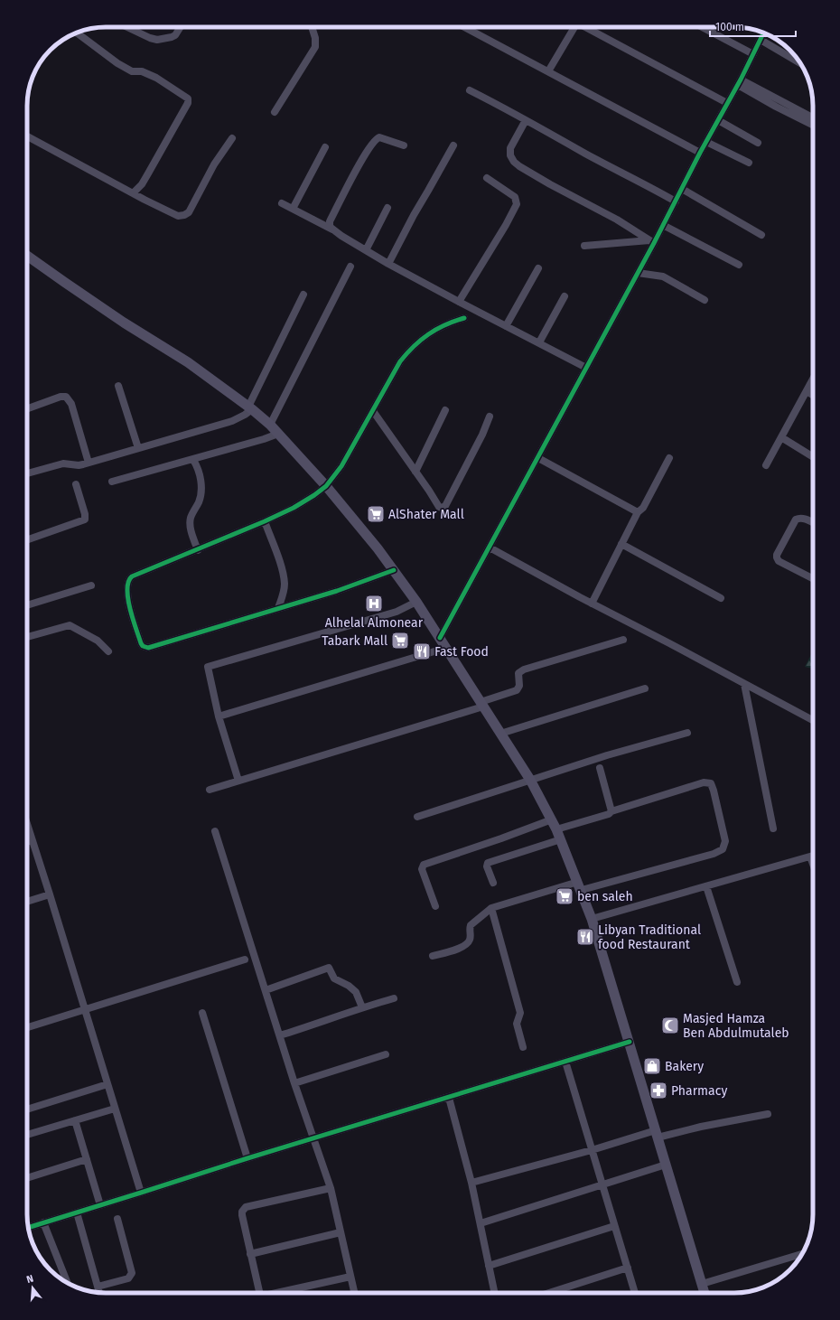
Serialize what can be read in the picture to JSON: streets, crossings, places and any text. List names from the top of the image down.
{
  "places": {
    "supermarket": ["AlShater Mall", "Tabark Mall", "ben saleh"],
    "hospital": ["Alhelal Almonear"],
    "restaurant": ["Fast Food", "Libyan Traditional food Restaurant"],
    "mosque": ["Masjed Hamza Ben Abdulmutaleb"],
    "shop": ["Bakery"],
    "pharmacy": ["Pharmacy"]
  },
  "scale_bar": "100 m",
  "north": "top"
}
